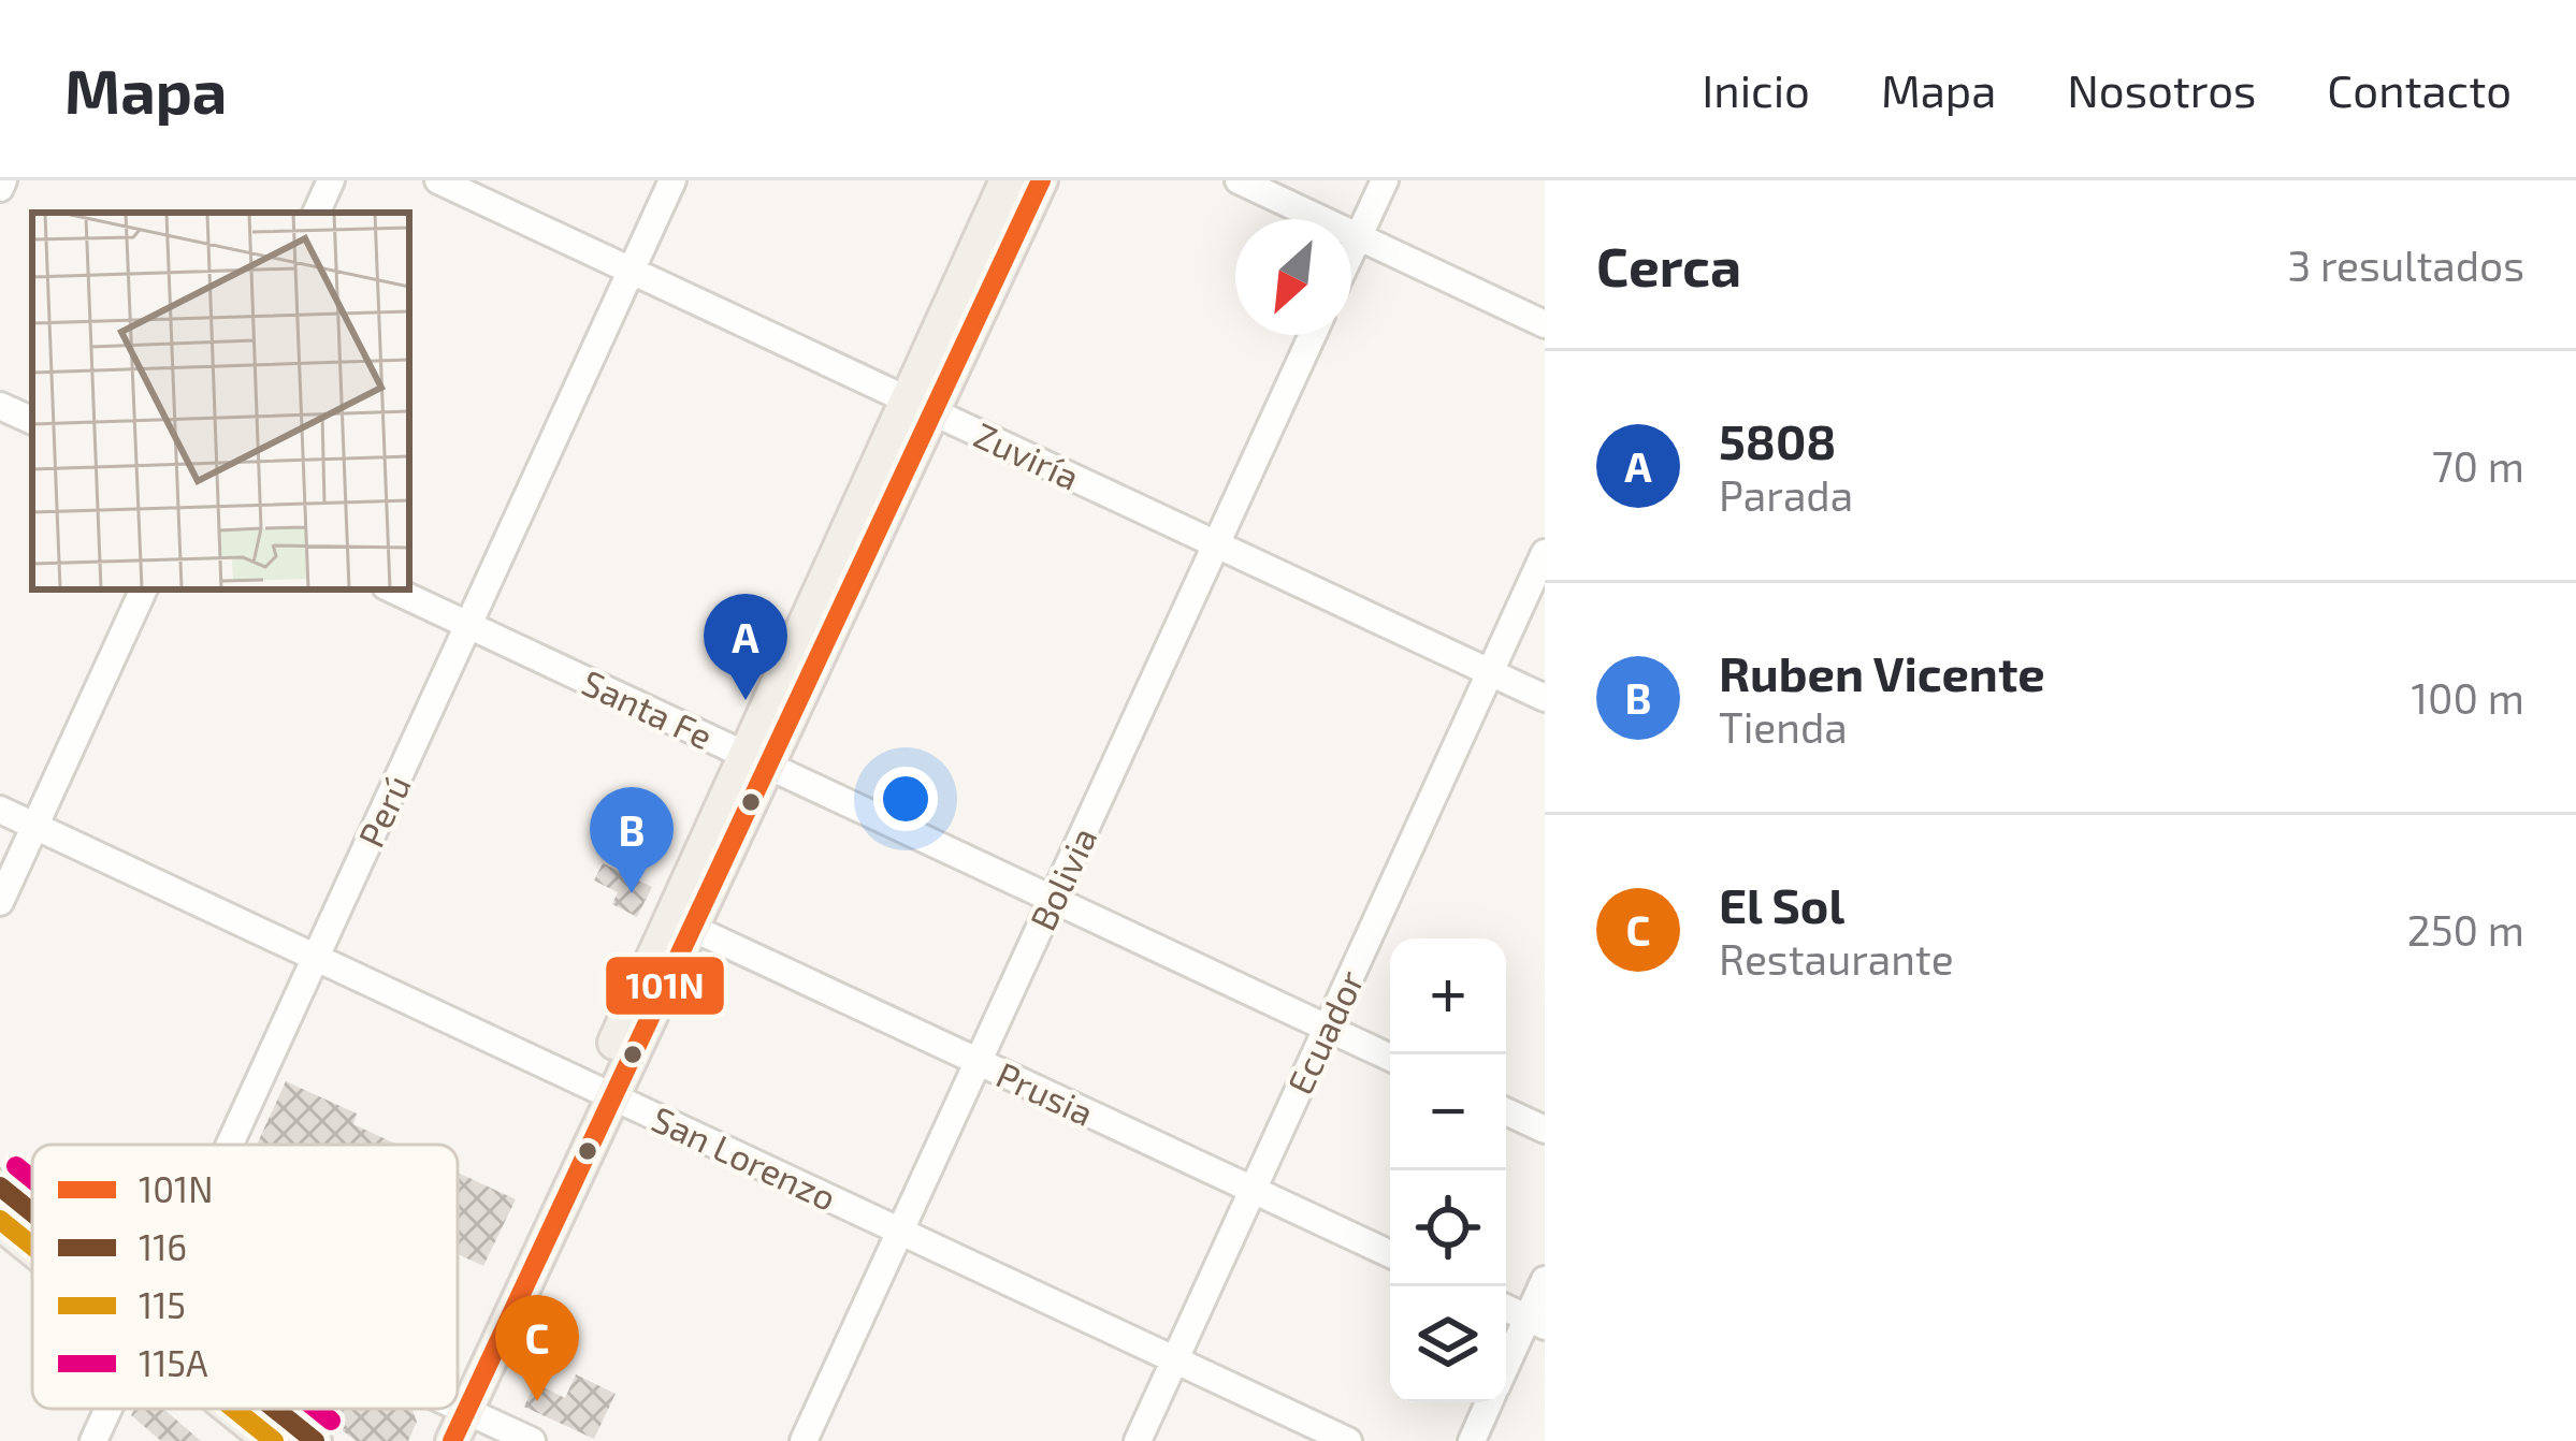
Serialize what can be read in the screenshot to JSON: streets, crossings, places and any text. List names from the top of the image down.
{
  "streets": {
    "street": [
      "Zuviría",
      "Santa Fe",
      "Perú",
      "Bolivia",
      "Ecuador",
      "Prusia",
      "San Lorenzo"
    ]
  },
  "crossings": [
    ["Zuviría", "Perú"],
    ["Zuviría", "Bolivia"],
    ["Zuviría", "Ecuador"],
    ["Santa Fe", "Perú"],
    ["Santa Fe", "Bolivia"],
    ["Santa Fe", "Ecuador"],
    ["Perú", "San Lorenzo"],
    ["Bolivia", "Prusia"],
    ["Bolivia", "San Lorenzo"],
    ["Ecuador", "Prusia"],
    ["Ecuador", "San Lorenzo"]
  ],
  "lines": [
    "transit line 101N",
    "transit line 115A",
    "transit line 116",
    "transit line 115"
  ],
  "legend": [
    "101N",
    "116",
    "115",
    "115A"
  ],
  "north": "bottom left",
  "page": {
    "header": "Mapa",
    "nav": [
      "Inicio",
      "Mapa",
      "Nosotros",
      "Contacto"
    ],
    "heading": ["Cerca", "3 resultados"],
    "list": [
      {
        "mark": "A",
        "name": "5808",
        "note": "Parada",
        "value": "70 m"
      },
      {
        "mark": "B",
        "name": "Ruben Vicente",
        "note": "Tienda",
        "value": "100 m"
      },
      {
        "mark": "C",
        "name": "El Sol",
        "note": "Restaurante",
        "value": "250 m"
      }
    ],
    "pins": ["A", "B", "C"],
    "map_buttons": ["+", "−"]
  }
}
